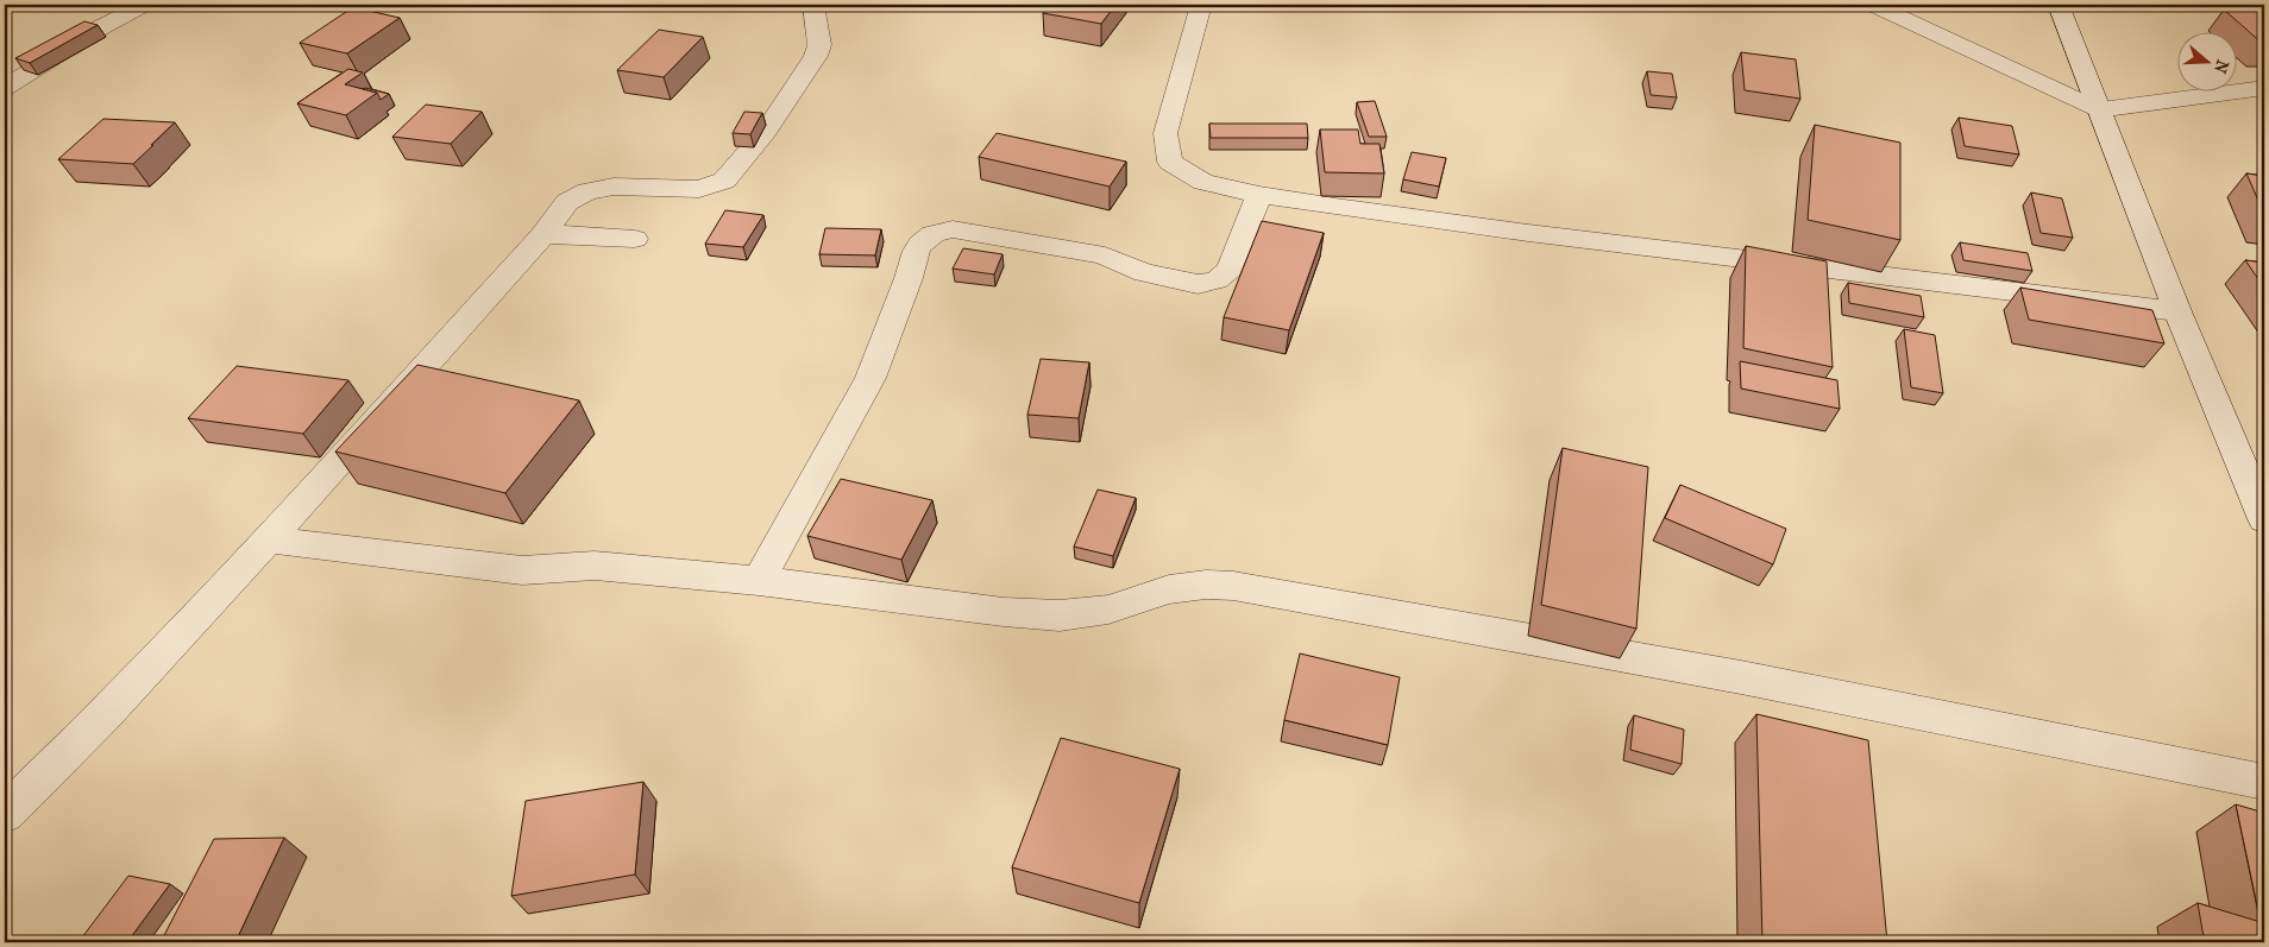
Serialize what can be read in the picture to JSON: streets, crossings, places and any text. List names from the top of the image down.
{
  "north": "right"
}
